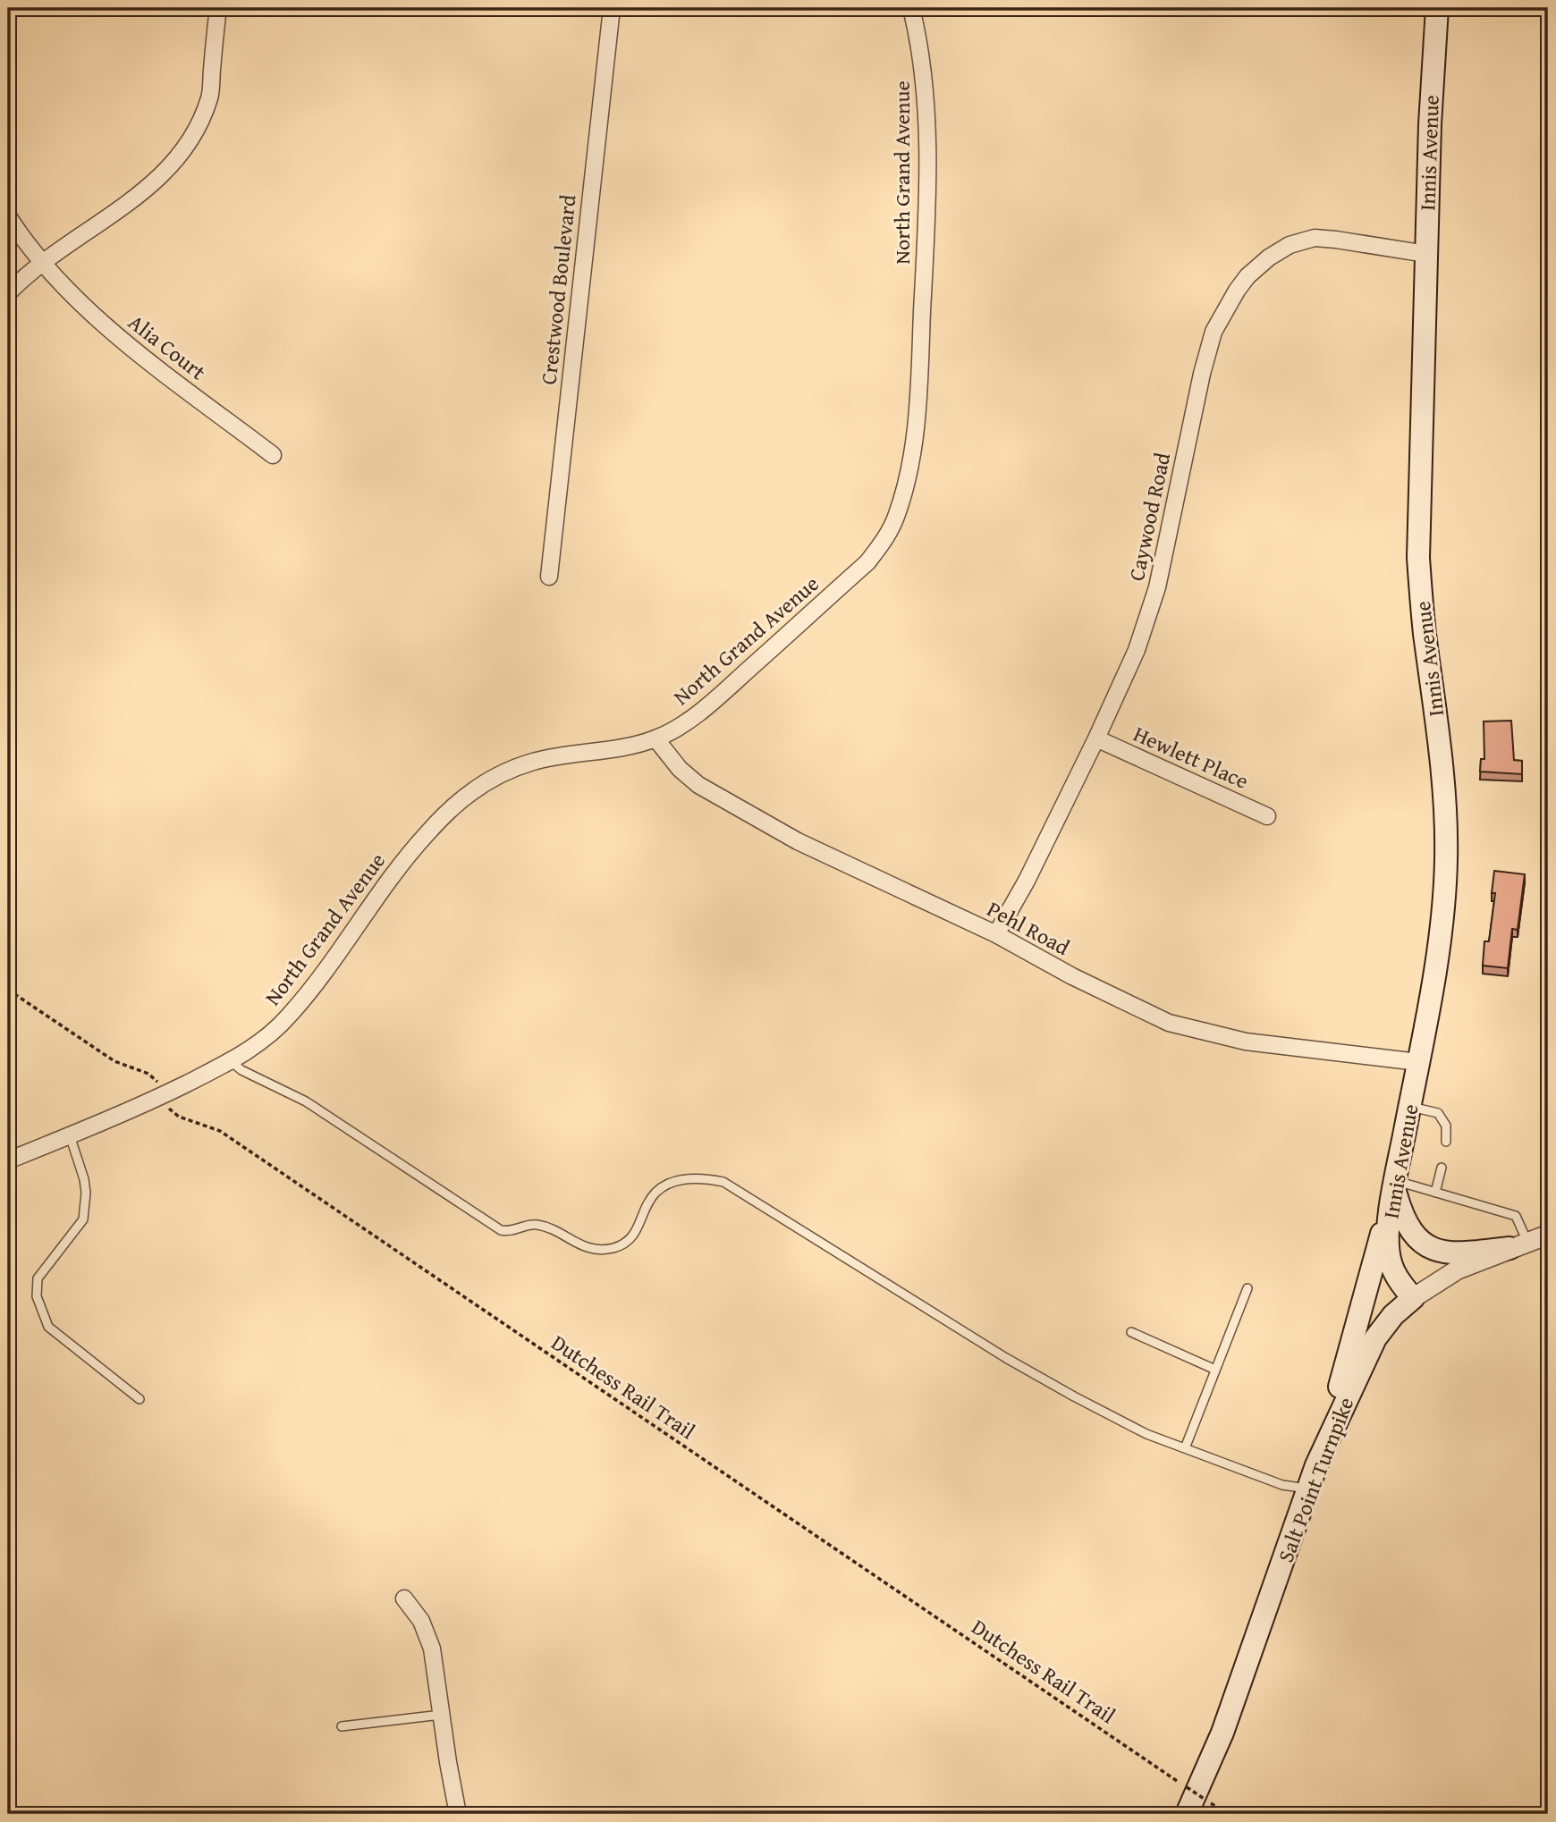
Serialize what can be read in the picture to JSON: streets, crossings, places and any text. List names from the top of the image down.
{
  "streets": {
    "main road": ["Innis Avenue", "Salt Point Turnpike"],
    "street": [
      "North Grand Avenue",
      "Crestwood Boulevard",
      "Alia Court",
      "Caywood Road",
      "Hewlett Place",
      "Pehl Road"
    ],
    "path": ["Dutchess Rail Trail"]
  },
  "crossings": [
    ["Innis Avenue", "Caywood Road"],
    ["Innis Avenue", "Pehl Road"],
    ["Innis Avenue", "Salt Point Turnpike"],
    ["North Grand Avenue", "Pehl Road"],
    ["North Grand Avenue", "Dutchess Rail Trail"],
    ["Caywood Road", "Hewlett Place"],
    ["Caywood Road", "Pehl Road"]
  ]
}
